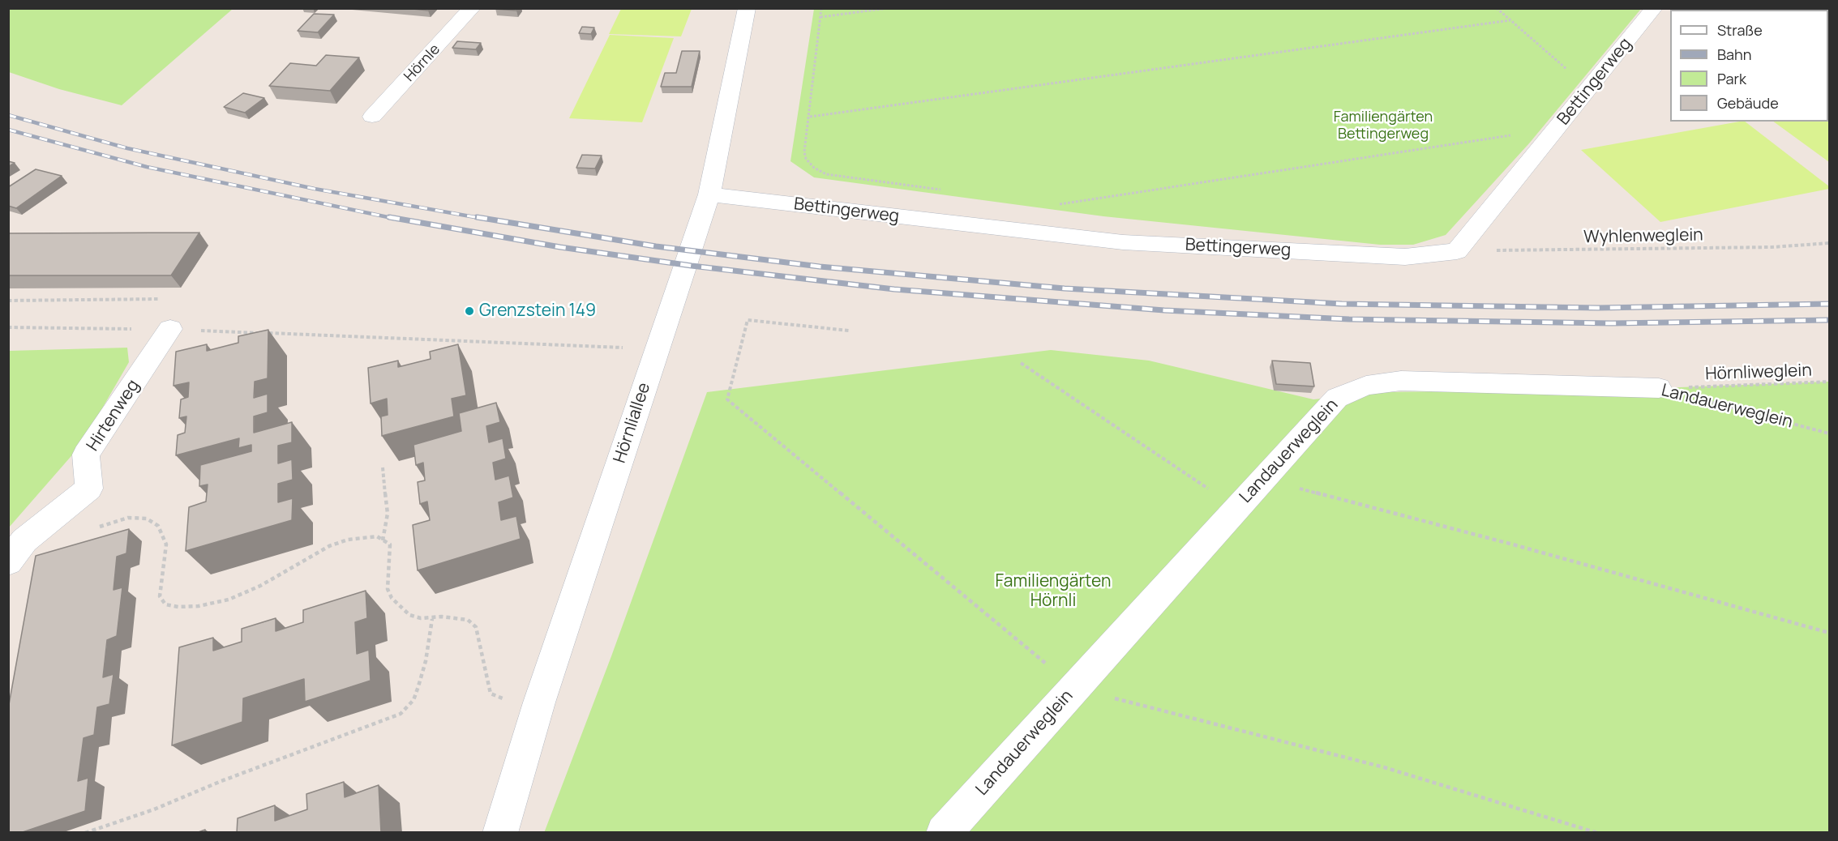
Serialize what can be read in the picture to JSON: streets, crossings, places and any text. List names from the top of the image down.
{
  "streets": {
    "street": [
      "Hörnle",
      "Bettingerweg",
      "Landauerweglein",
      "Hirtenweg",
      "Hörnliallee"
    ],
    "path": ["Wyhlenweglein", "Hörnliweglein"]
  },
  "crossings": [
    ["Bettingerweg", "Wyhlenweglein"],
    ["Bettingerweg", "Hörnliallee"],
    ["Hörnliweglein", "Landauerweglein"]
  ],
  "parks": ["Familiengärten Bettingerweg", "Familiengärten Hörnli"],
  "places": ["Grenzstein 149"],
  "legend": [
    "Straße",
    "Bahn",
    "Park",
    "Gebäude"
  ]
}
